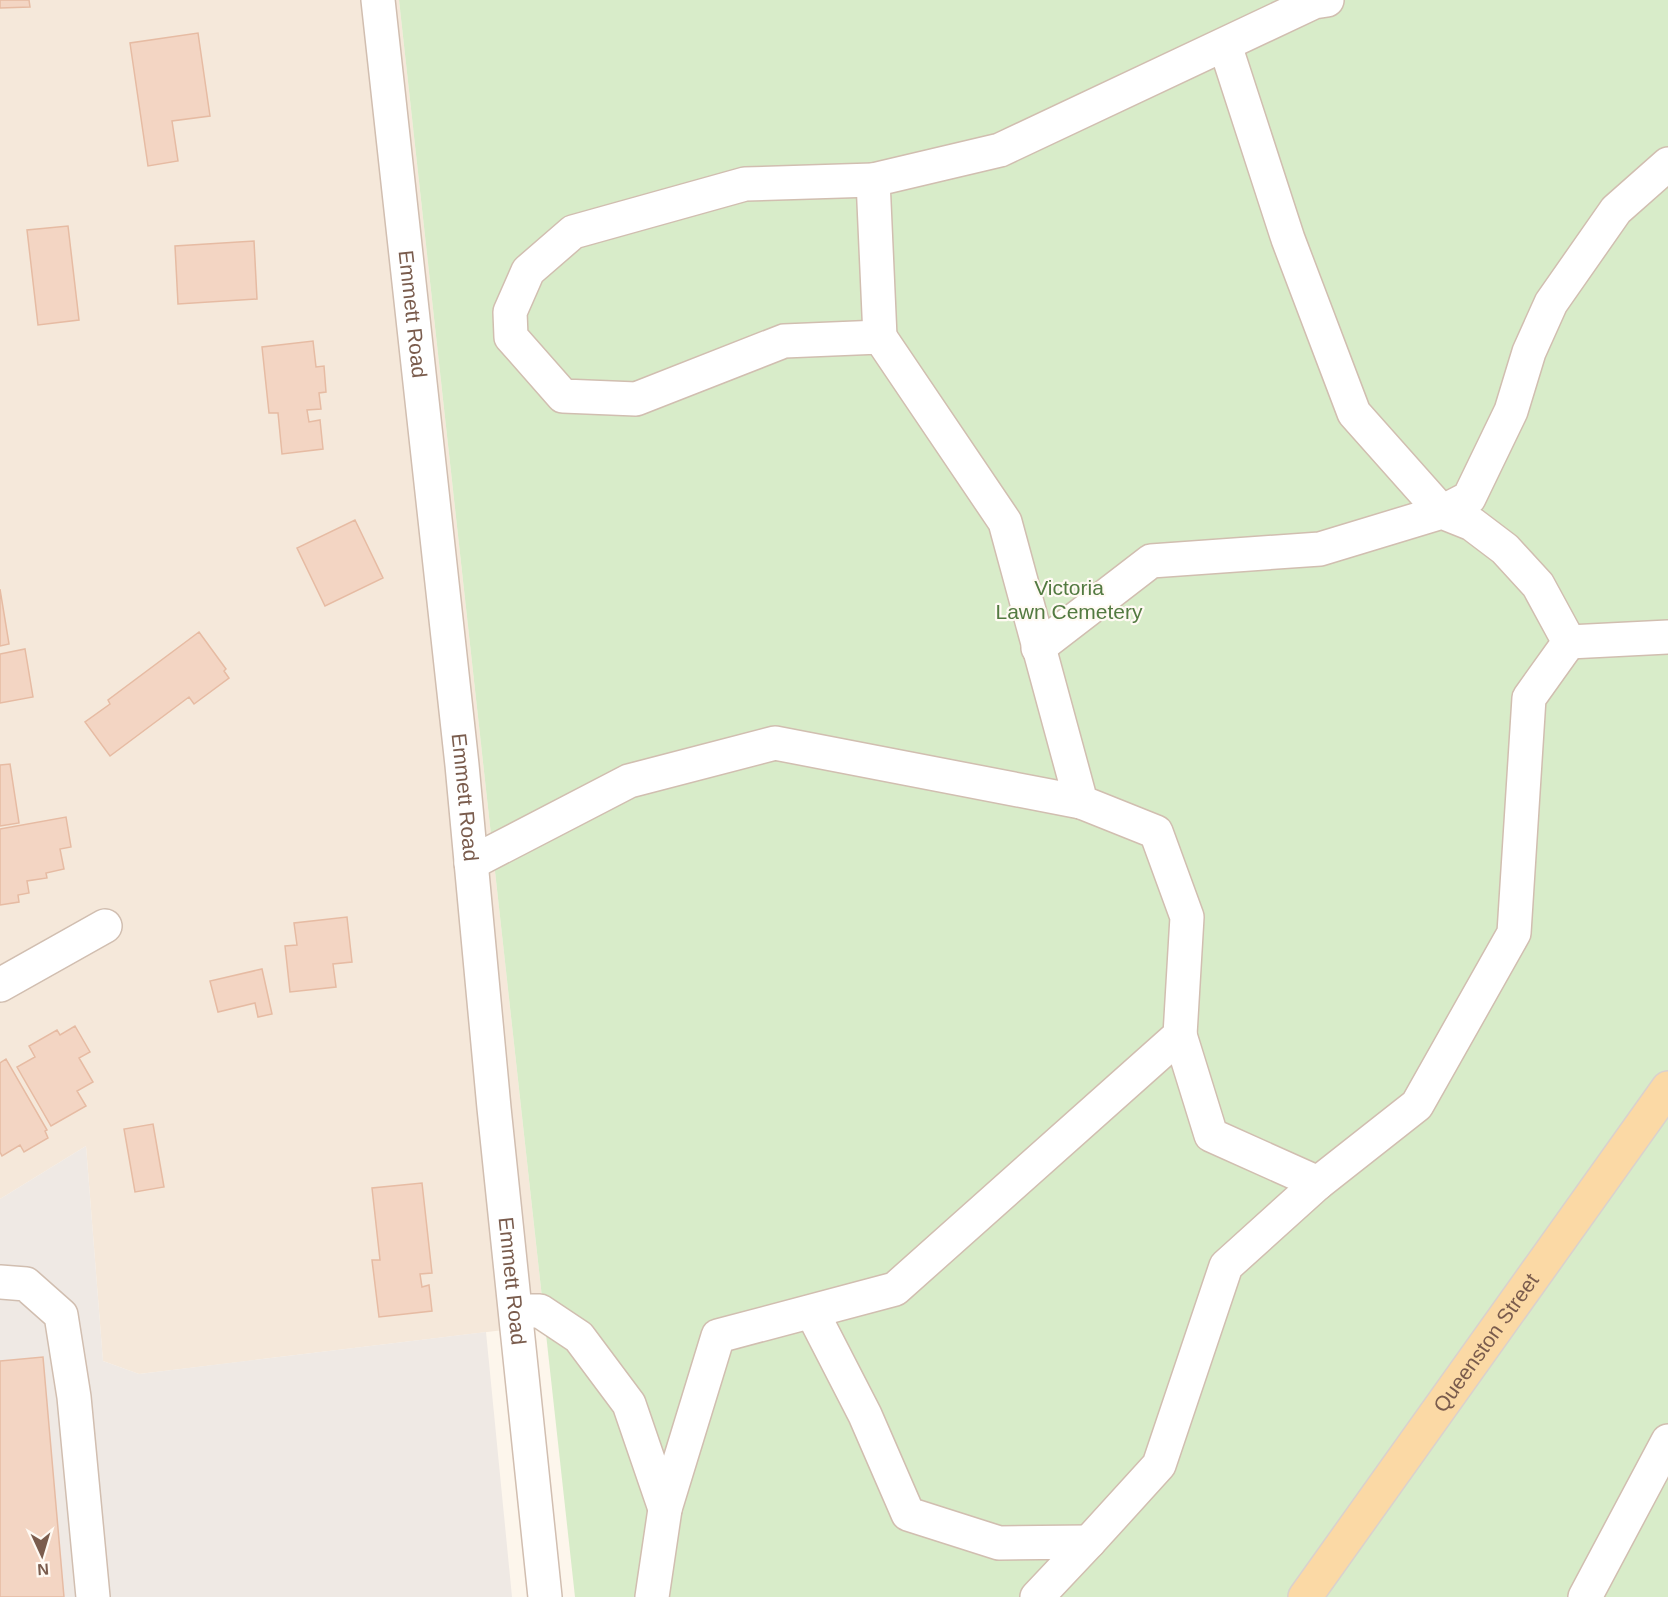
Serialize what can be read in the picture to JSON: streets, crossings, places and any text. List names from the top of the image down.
{
  "streets": {
    "main road": ["Queenston Street"],
    "street": ["Emmett Road"]
  },
  "parks": ["Victoria Lawn Cemetery"],
  "north": "bottom"
}
